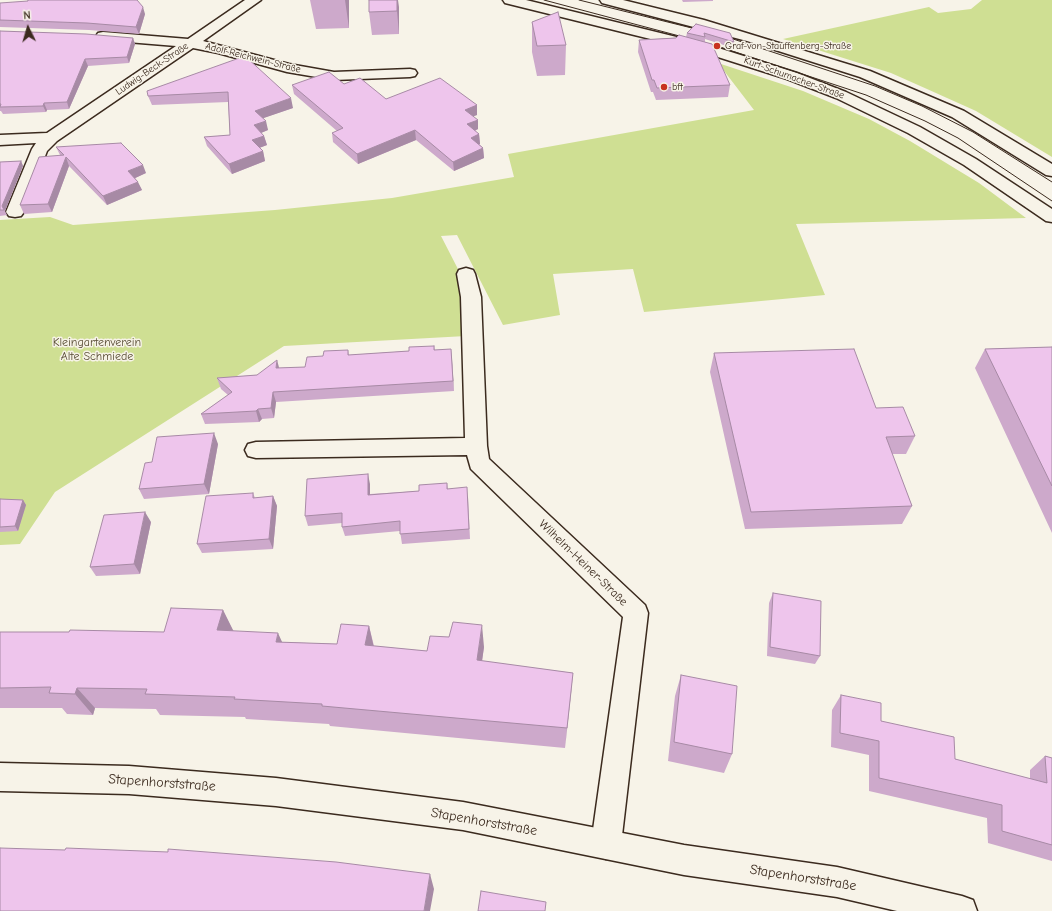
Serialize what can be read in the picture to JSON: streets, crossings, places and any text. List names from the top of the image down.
{
  "streets": {
    "street": [
      "Adolf-Reichwein-Straße",
      "Ludwig-Beck-Straße",
      "Kurt-Schumacher-Straße",
      "Wilhelm-Heiner-Straße",
      "Stapenhorststraße"
    ]
  },
  "crossings": [
    ["Adolf-Reichwein-Straße", "Ludwig-Beck-Straße"],
    ["Wilhelm-Heiner-Straße", "Stapenhorststraße"]
  ],
  "parks": ["Kleingartenverein Alte Schmiede"],
  "places": ["Graf-von-Stauffenberg-Straße", "bft"],
  "north": "top"
}
